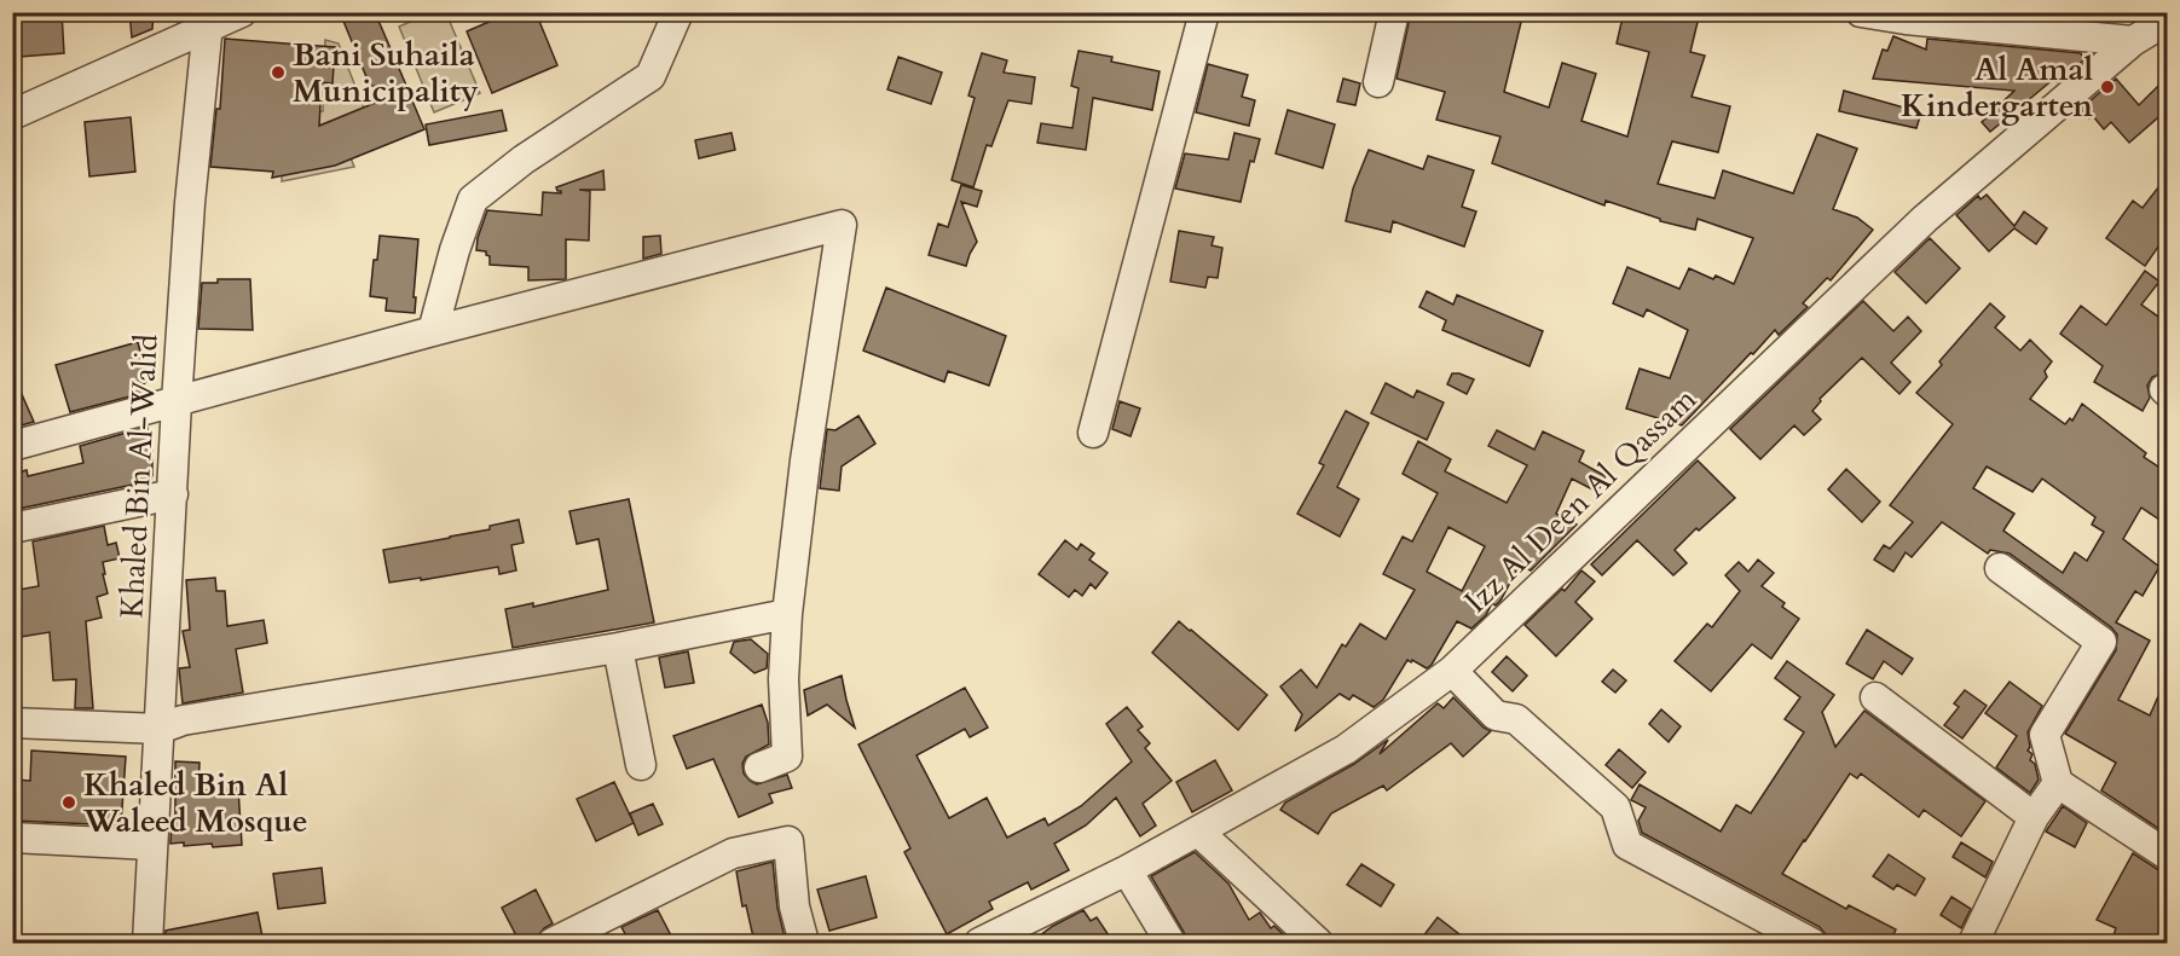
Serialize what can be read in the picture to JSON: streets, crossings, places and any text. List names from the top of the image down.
{
  "streets": {
    "street": ["Khaled Bin Al-Walid", "Izz Al Deen Al Qassam"]
  },
  "places": ["Bani Suhaila Municipality", "Al Amal Kindergarten", "Khaled Bin Al Waleed Mosque"]
}
